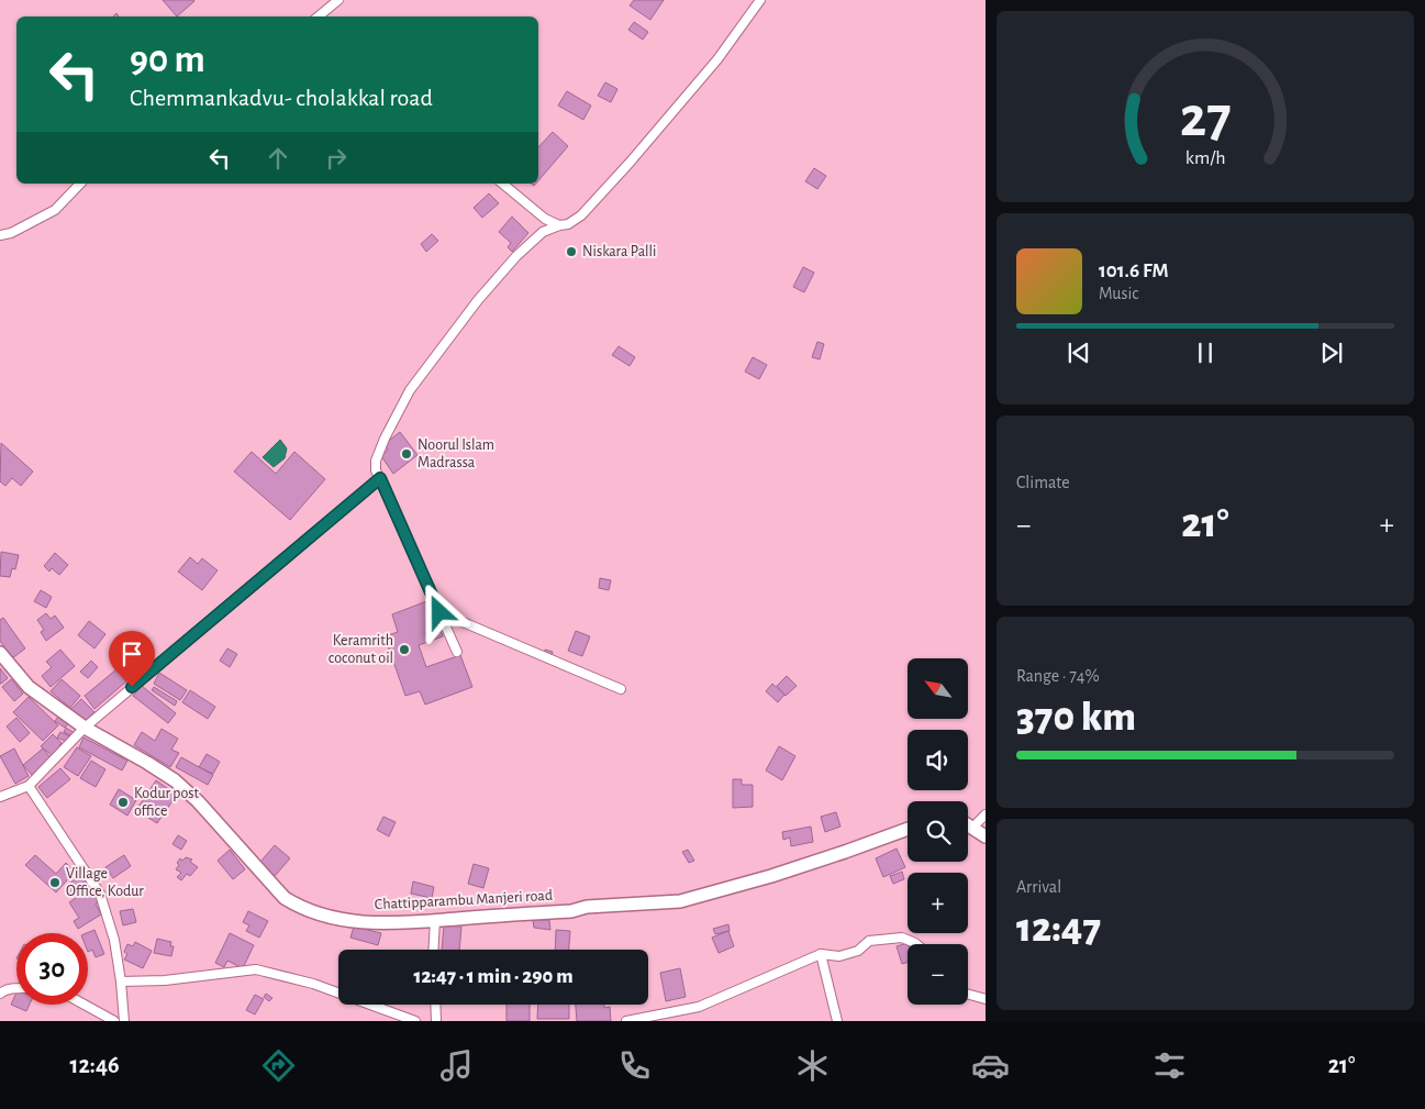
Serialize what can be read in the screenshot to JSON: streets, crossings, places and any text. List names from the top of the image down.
{
  "streets": {
    "main road": ["Chattipparambu Manjeri road"]
  },
  "places": [
    "Niskara Palli",
    "Noorul Islam Madrassa",
    "Keramrith coconut oil",
    "Kodur post office",
    "Village Office, Kodur"
  ],
  "north": "top left",
  "page": {
    "turn": ["90 m", "Chemmankadvu- cholakkal road"],
    "song": ["101.6 FM", "Music"],
    "tile": [
      "Climate",
      ["Range · 74%", "370 km"],
      ["Arrival", "12:47"]
    ],
    "heat": ["−", "21°", "+"],
    "map_buttons": ["+", "−"],
    "limit": "30",
    "trip": "12:47 · 1 min · 290 m",
    "tabs": ["12:46", "21°"],
    "gauge": ["27", "km/h"]
  }
}
